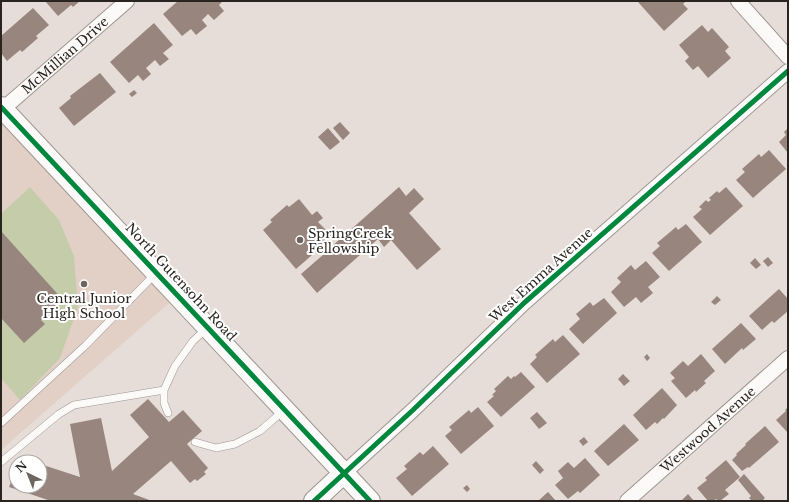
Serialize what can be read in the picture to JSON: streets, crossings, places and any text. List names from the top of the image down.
{
  "streets": {
    "street": [
      "McMillian Drive",
      "West Emma Avenue",
      "North Gutensohn Road",
      "Westwood Avenue"
    ]
  },
  "crossings": [
    ["McMillian Drive", "North Gutensohn Road"],
    ["West Emma Avenue", "North Gutensohn Road"]
  ],
  "places": ["SpringCreek Fellowship", "Central Junior High School"],
  "north": "top left"
}
